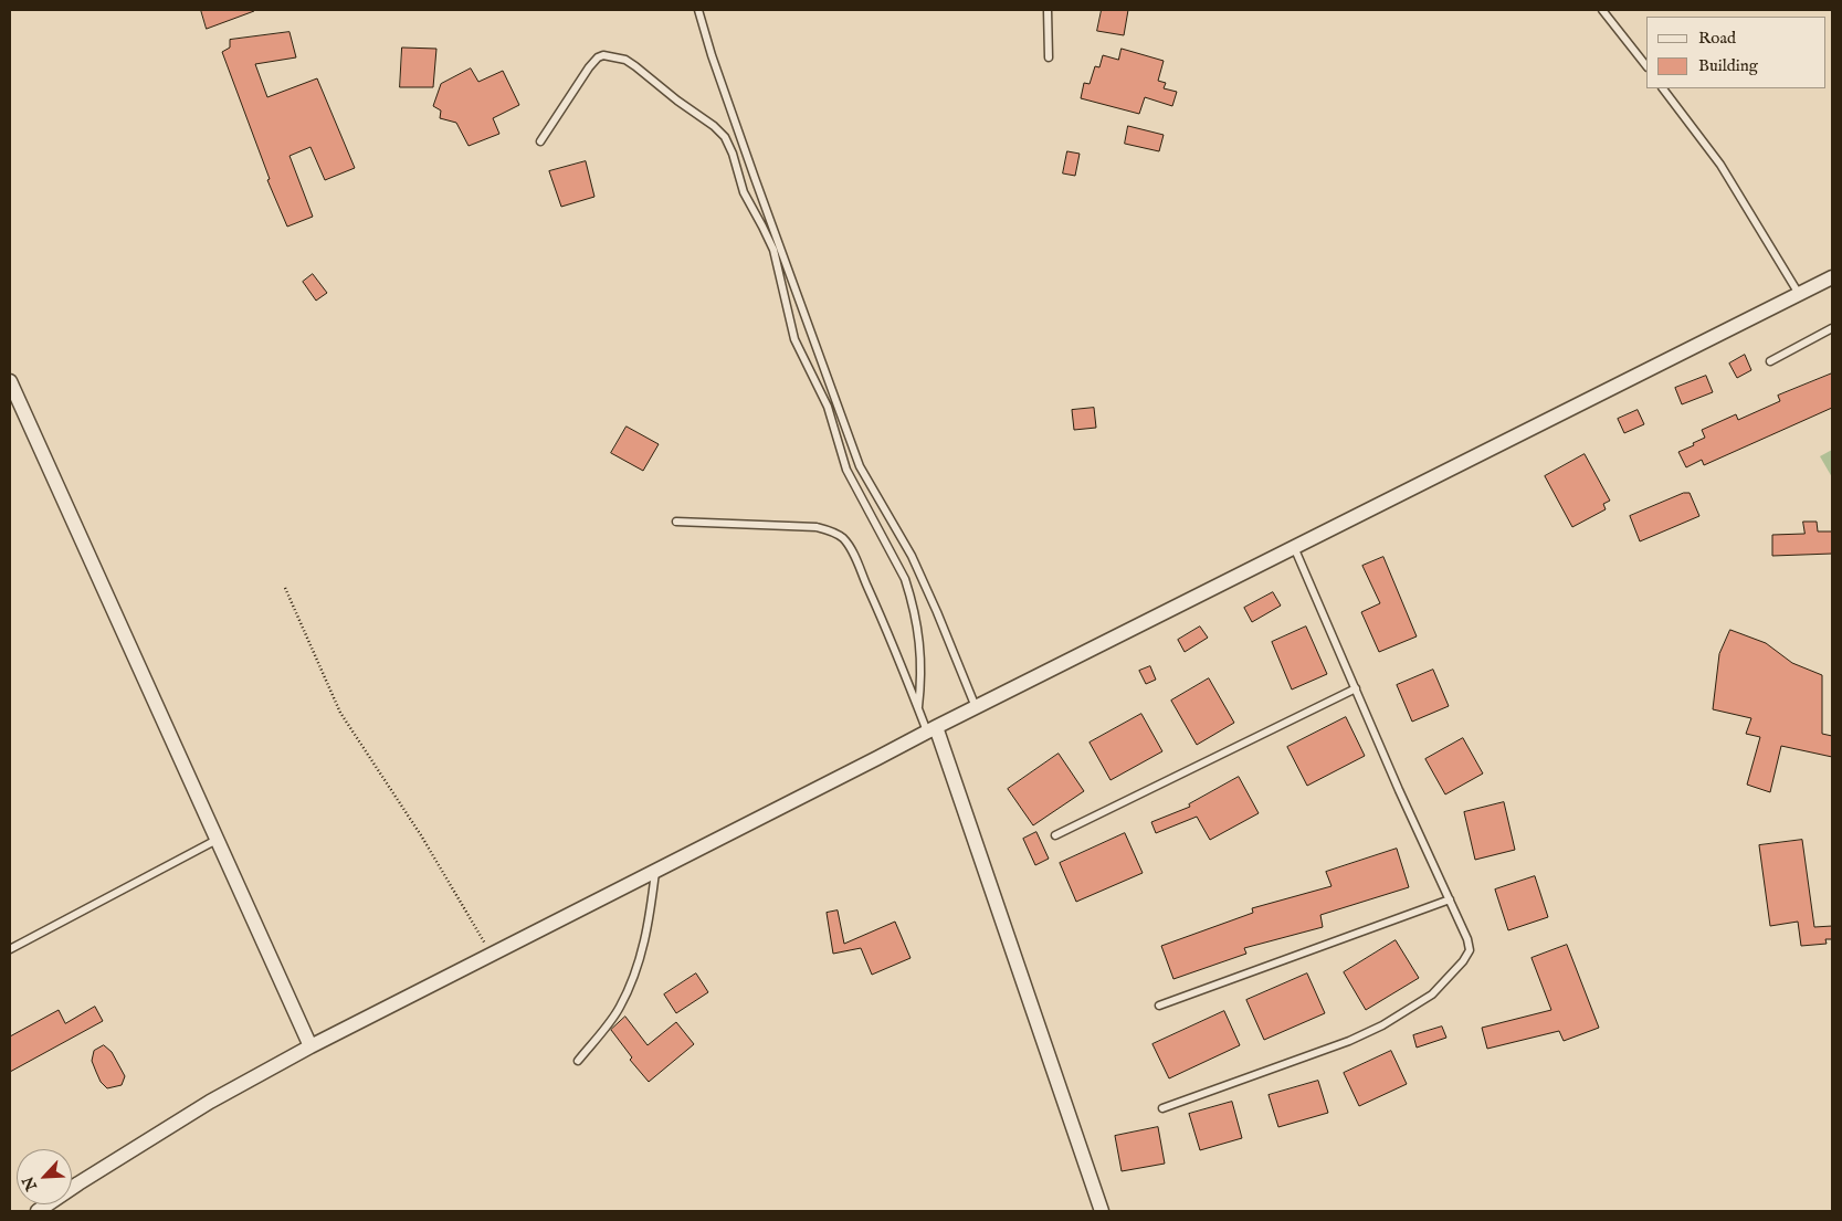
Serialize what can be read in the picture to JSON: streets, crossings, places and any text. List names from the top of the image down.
{
  "legend": ["Road", "Building"],
  "north": "bottom left"
}
